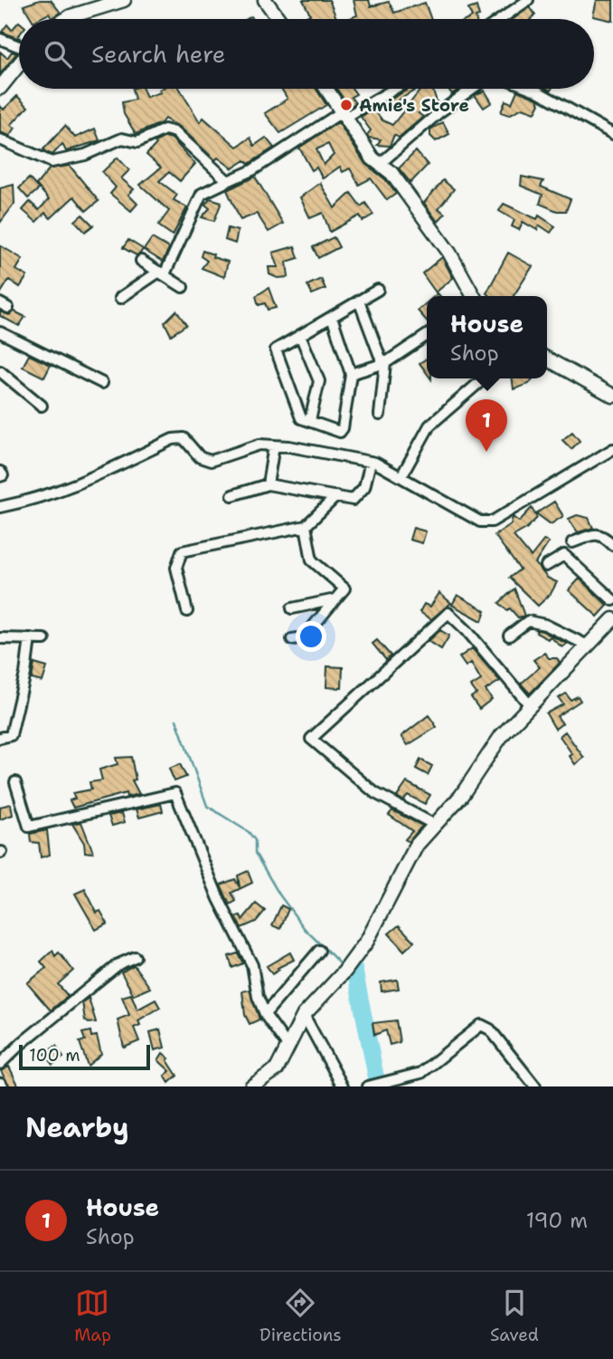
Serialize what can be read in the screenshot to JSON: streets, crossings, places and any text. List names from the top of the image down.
{
  "places": ["Amie's Store"],
  "scale_bar": "100 m",
  "page": {
    "search": "Search here",
    "popup": ["House", "Shop"],
    "pins": "1",
    "scale": "100 m",
    "heading": "Nearby",
    "list": [
      {
        "mark": "1",
        "name": "House",
        "note": "Shop",
        "value": "190 m"
      }
    ],
    "nav": ["Map", "Directions", "Saved"]
  }
}
